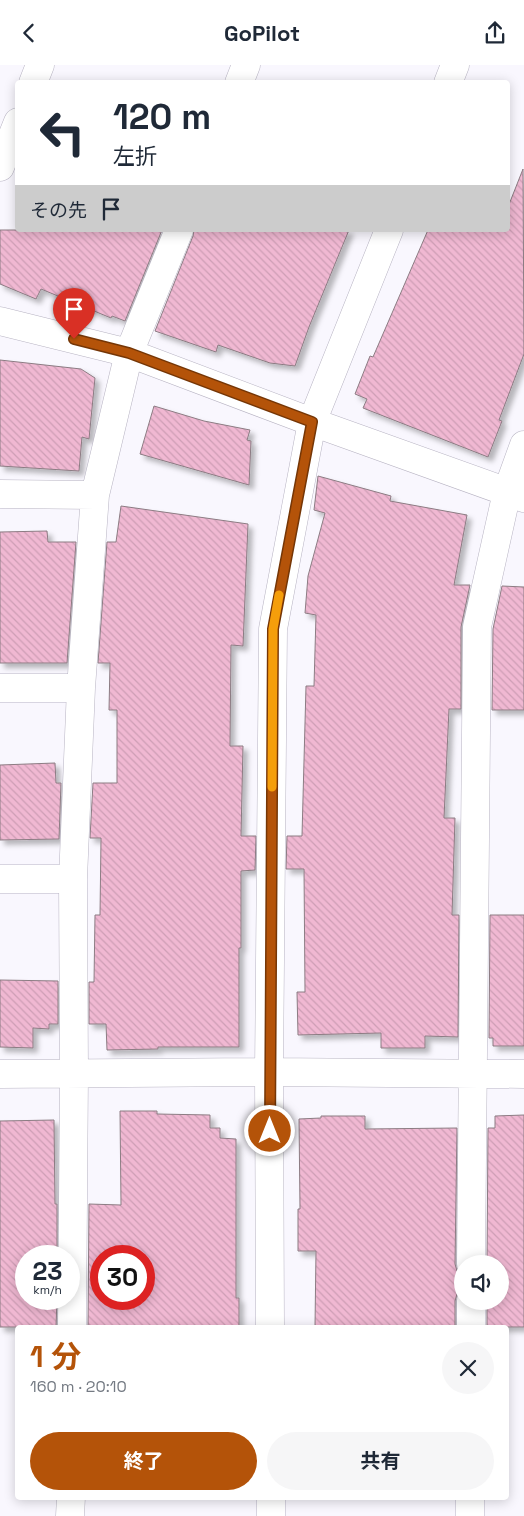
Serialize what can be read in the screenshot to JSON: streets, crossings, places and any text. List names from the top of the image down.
{
  "page": {
    "header": "GoPilot",
    "turn": ["120 m", "左折"],
    "then": "その先",
    "speed": "23 km/h",
    "limit": "30",
    "heading": ["1 分", "160 m · 20:10"],
    "buttons": ["終了", "共有"]
  }
}
